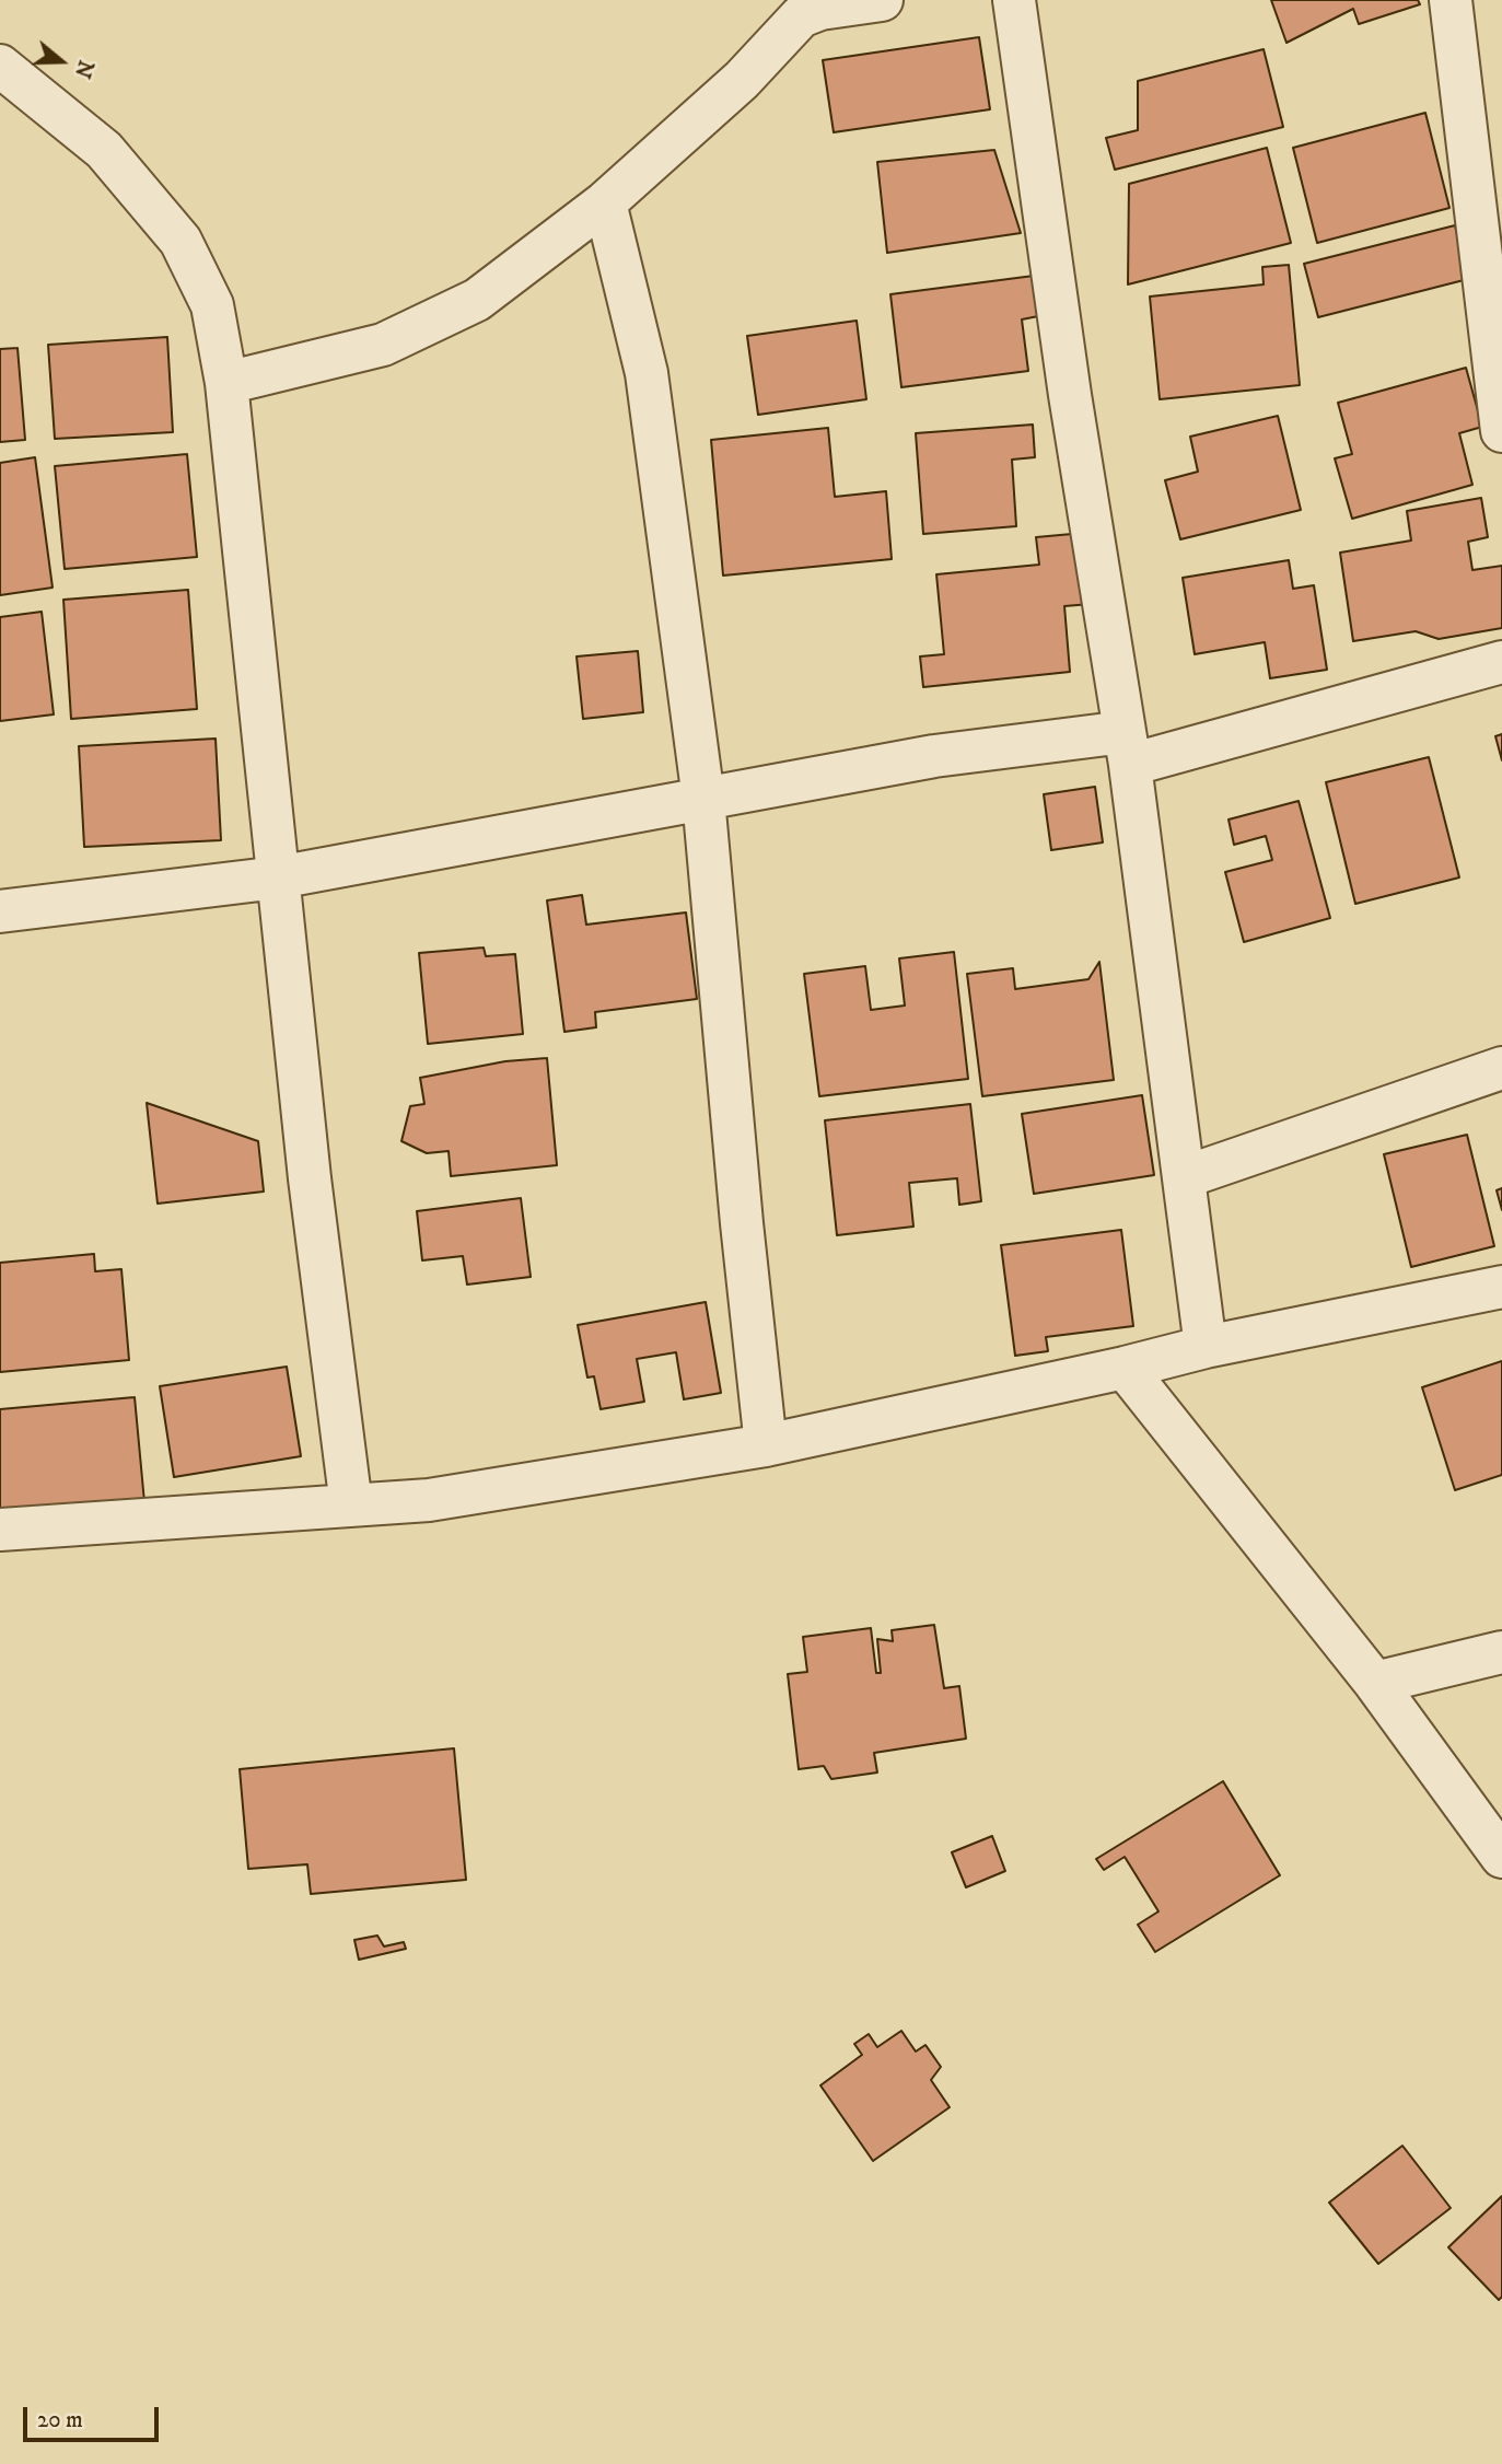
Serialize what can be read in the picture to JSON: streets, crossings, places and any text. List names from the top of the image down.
{
  "scale_bar": "20 m",
  "north": "right"
}
